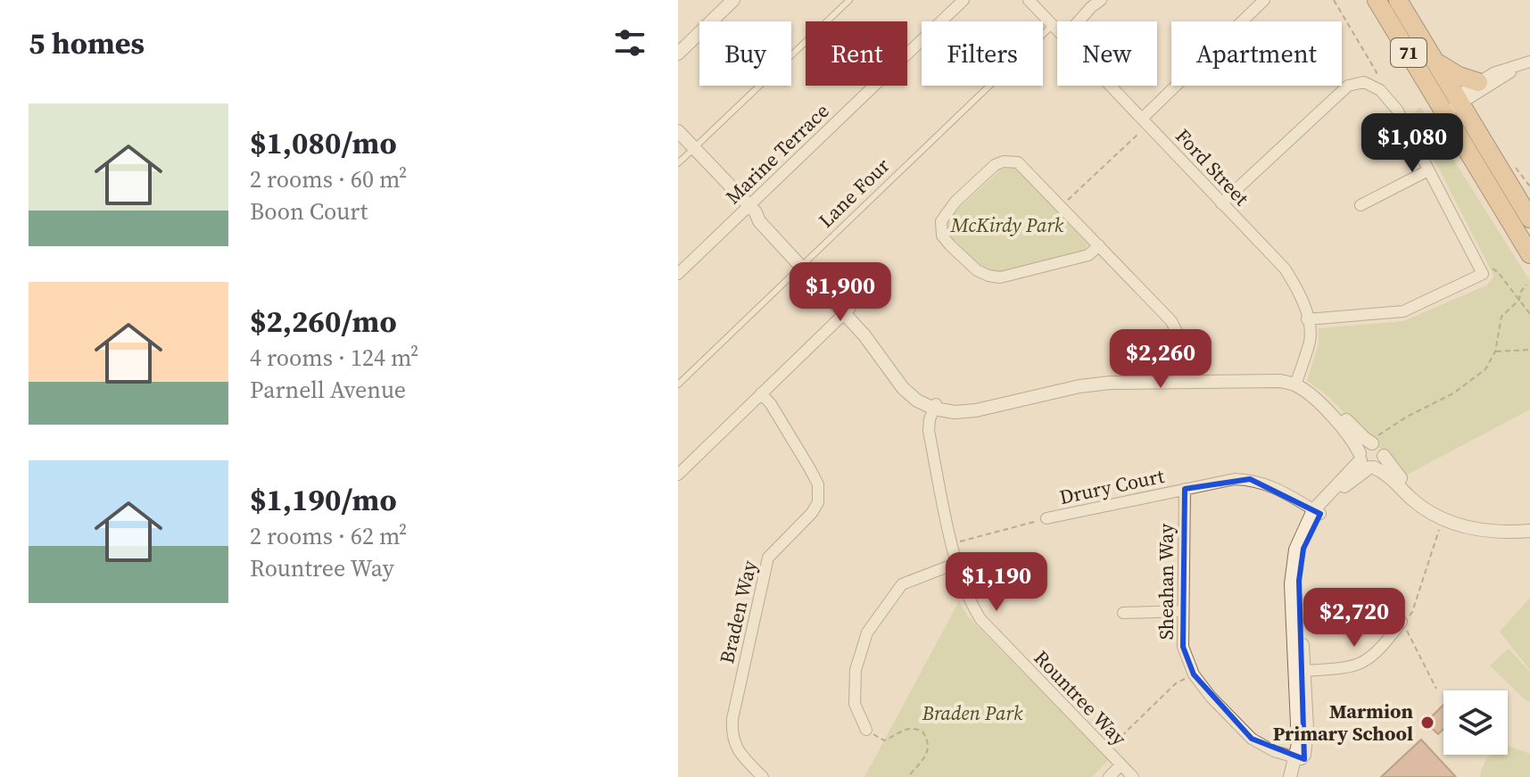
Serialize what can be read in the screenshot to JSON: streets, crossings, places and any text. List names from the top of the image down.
{
  "streets": {
    "highway": ["71"],
    "street": [
      "Marine Terrace",
      "Ford Street",
      "Drury Court",
      "Sheahan Way",
      "Braden Way",
      "Rountree Way"
    ],
    "lane": ["Lane Four"]
  },
  "crossings": [
    ["Ford Street", "Lane Four"],
    ["Drury Court", "Sheahan Way"]
  ],
  "parks": ["McKirdy Park", "Braden Park"],
  "places": ["Marmion Primary School"],
  "page": {
    "heading": "5 homes",
    "chip": [
      "Buy",
      "Rent",
      "Filters",
      "New",
      "Apartment"
    ],
    "list": [
      {
        "name": "$1,080/mo",
        "note": "2 rooms · 60 m² · Boon Court"
      },
      {
        "name": "$2,260/mo",
        "note": "4 rooms · 124 m² · Parnell Avenue"
      },
      {
        "name": "$1,190/mo",
        "note": "2 rooms · 62 m² · Rountree Way"
      }
    ],
    "price": [
      "$1,080",
      "$1,900",
      "$2,260",
      "$1,190",
      "$2,720"
    ]
  }
}
